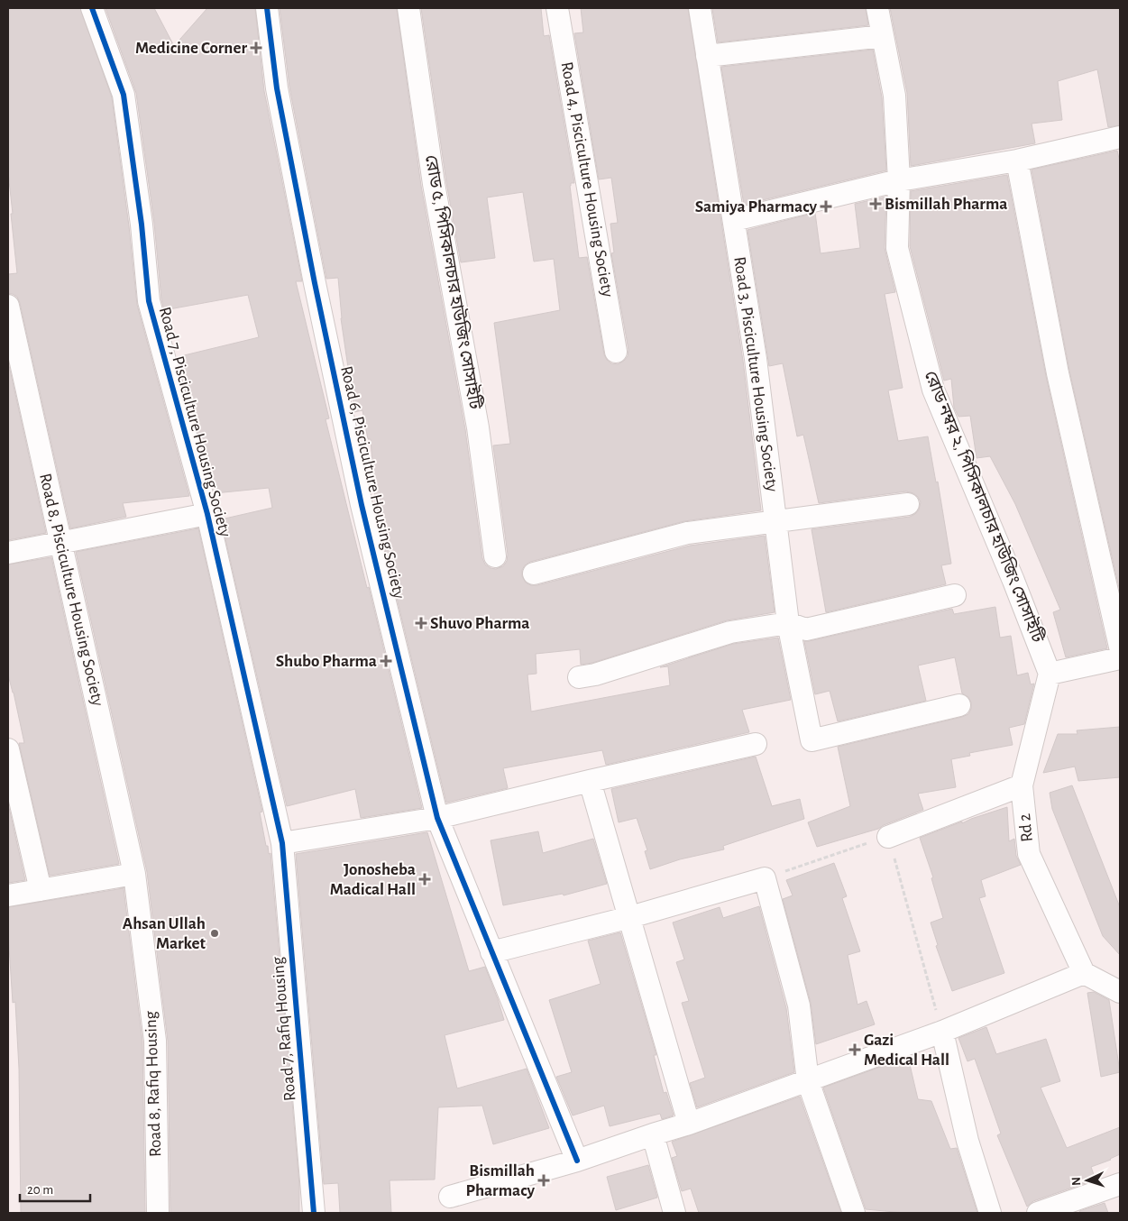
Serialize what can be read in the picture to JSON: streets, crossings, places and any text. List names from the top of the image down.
{
  "streets": {
    "street": [
      "Road 4, Pisciculture Housing Society",
      "রোড ৫, পিসিকালচার হাউজিং সোসাইটি",
      "Road 3, Pisciculture Housing Society",
      "Road 7, Pisciculture Housing Society",
      "Road 6, Pisciculture Housing Society",
      "রোড নম্বর ২, পিসিকালচার হাউজিং সোসাইটি",
      "Road 8, Pisciculture Housing Society",
      "Rd 2",
      "Road 7, Rafiq Housing",
      "Road 8, Rafiq Housing"
    ]
  },
  "crossings": [
    ["Road 7, Pisciculture Housing Society", "Road 7, Rafiq Housing"],
    ["রোড নম্বর ২, পিসিকালচার হাউজিং সোসাইটি", "Rd 2"],
    ["Road 8, Pisciculture Housing Society", "Road 8, Rafiq Housing"]
  ],
  "places": {
    "health": [
      "Medicine Corner",
      "Bismillah Pharma",
      "Samiya Pharmacy",
      "Shuvo Pharma",
      "Shubo Pharma",
      "Jonosheba Madical Hall",
      "Gazi Medical Hall",
      "Bismillah Pharmacy"
    ],
    "other": ["Ahsan Ullah Market"]
  },
  "scale_bar": "20 m",
  "north": "left"
}
